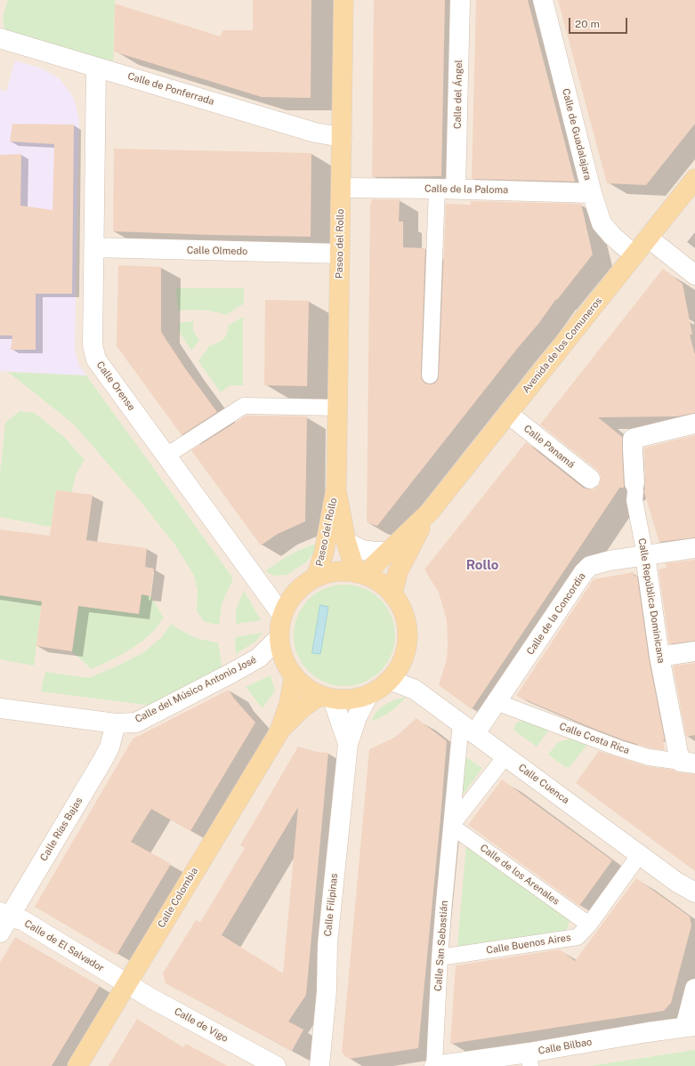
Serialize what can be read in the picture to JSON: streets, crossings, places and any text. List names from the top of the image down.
{
  "streets": {
    "main road": ["Paseo del Rollo", "Avenida de los Comuneros", "Calle Colombia"],
    "street": [
      "Calle de Ponferrada",
      "Calle del Ángel",
      "Calle de Guadalajara",
      "Calle de la Paloma",
      "Calle Olmedo",
      "Calle Orense",
      "Calle Panamá",
      "Calle República Dominicana",
      "Calle de la Concordia",
      "Calle del Músico Antonio José",
      "Calle Costa Rica",
      "Calle Cuenca",
      "Calle Rías Bajas",
      "Calle de los Arenales",
      "Calle Filipinas",
      "Calle Buenos Aires",
      "Calle de El Salvador",
      "Calle San Sebastián",
      "Calle de Vigo",
      "Calle Bilbao"
    ]
  },
  "crossings": [
    ["Calle de Ponferrada", "Paseo del Rollo"],
    ["Calle de Ponferrada", "Calle Orense"],
    ["Calle del Ángel", "Calle de la Paloma"],
    ["Calle de Guadalajara", "Calle de la Paloma"],
    ["Calle de Guadalajara", "Avenida de los Comuneros"],
    ["Calle de la Paloma", "Paseo del Rollo"],
    ["Paseo del Rollo", "Calle Olmedo"],
    ["Paseo del Rollo", "Avenida de los Comuneros"],
    ["Calle Olmedo", "Calle Orense"],
    ["Avenida de los Comuneros", "Calle Panamá"],
    ["Calle República Dominicana", "Calle de la Concordia"],
    ["Calle República Dominicana", "Calle Costa Rica"],
    ["Calle de la Concordia", "Calle Costa Rica"],
    ["Calle de la Concordia", "Calle Cuenca"],
    ["Calle de la Concordia", "Calle San Sebastián"],
    ["Calle del Músico Antonio José", "Calle Rías Bajas"],
    ["Calle Cuenca", "Calle Buenos Aires"],
    ["Calle Cuenca", "Calle San Sebastián"],
    ["Calle Rías Bajas", "Calle de El Salvador"],
    ["Calle de los Arenales", "Calle Buenos Aires"],
    ["Calle de los Arenales", "Calle San Sebastián"],
    ["Calle Colombia", "Calle Filipinas"],
    ["Calle Colombia", "Calle de El Salvador"],
    ["Calle Colombia", "Calle de Vigo"],
    ["Calle Buenos Aires", "Calle San Sebastián"],
    ["Calle de El Salvador", "Calle de Vigo"],
    ["Calle San Sebastián", "Calle Bilbao"]
  ],
  "districts": ["Rollo"],
  "scale_bar": "20 m"
}
